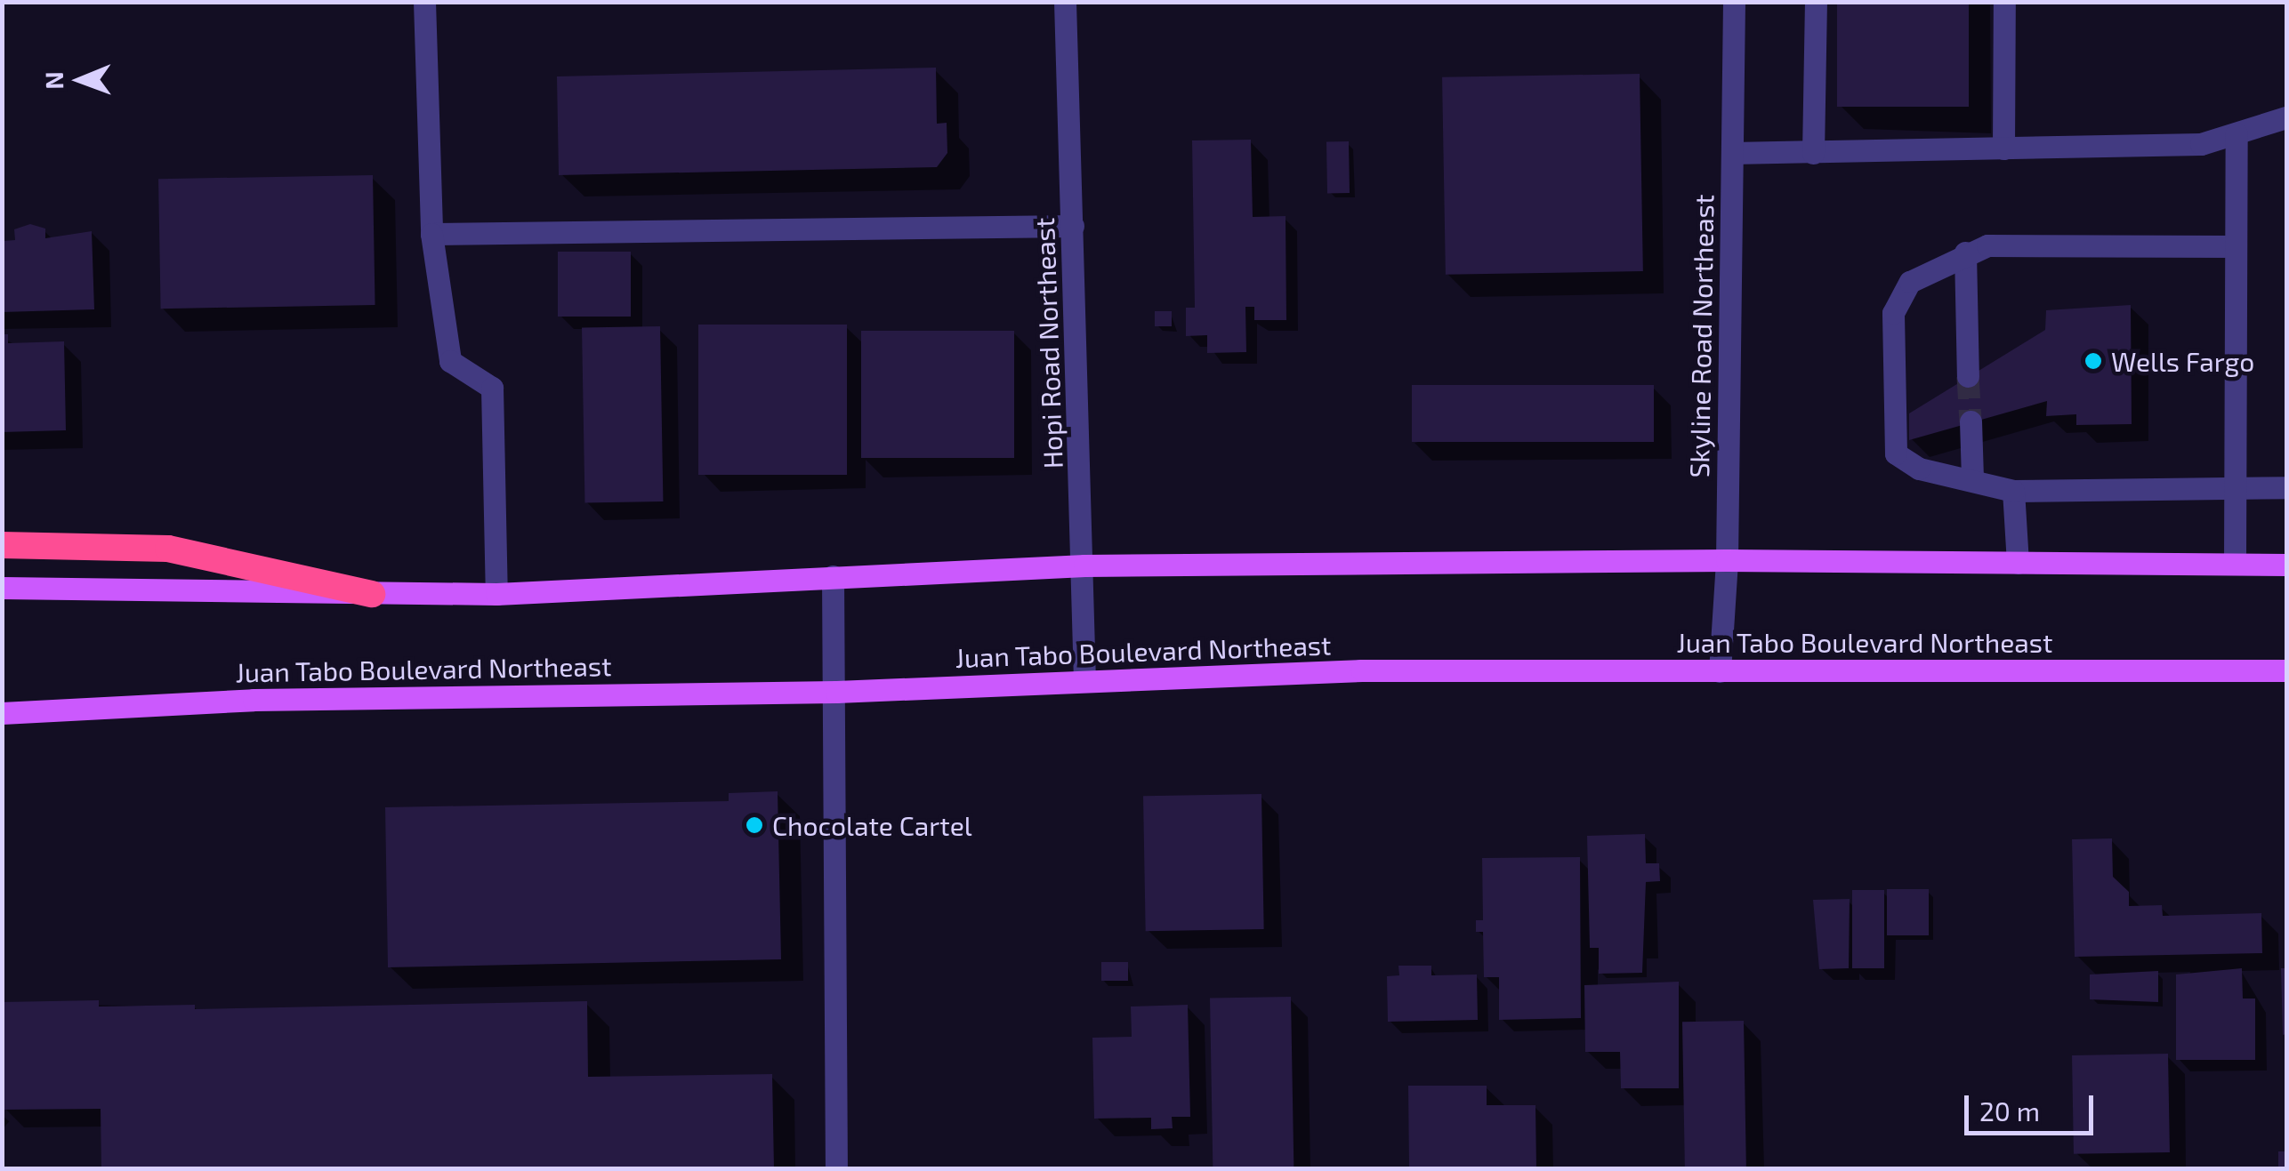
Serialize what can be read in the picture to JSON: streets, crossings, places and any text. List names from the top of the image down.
{
  "streets": {
    "main road": ["Juan Tabo Boulevard Northeast"],
    "street": ["Skyline Road Northeast", "Hopi Road Northeast"]
  },
  "crossings": [
    ["Skyline Road Northeast", "Juan Tabo Boulevard Northeast"],
    ["Hopi Road Northeast", "Juan Tabo Boulevard Northeast"]
  ],
  "places": ["Wells Fargo", "Chocolate Cartel"],
  "scale_bar": "20 m",
  "north": "left"
}
